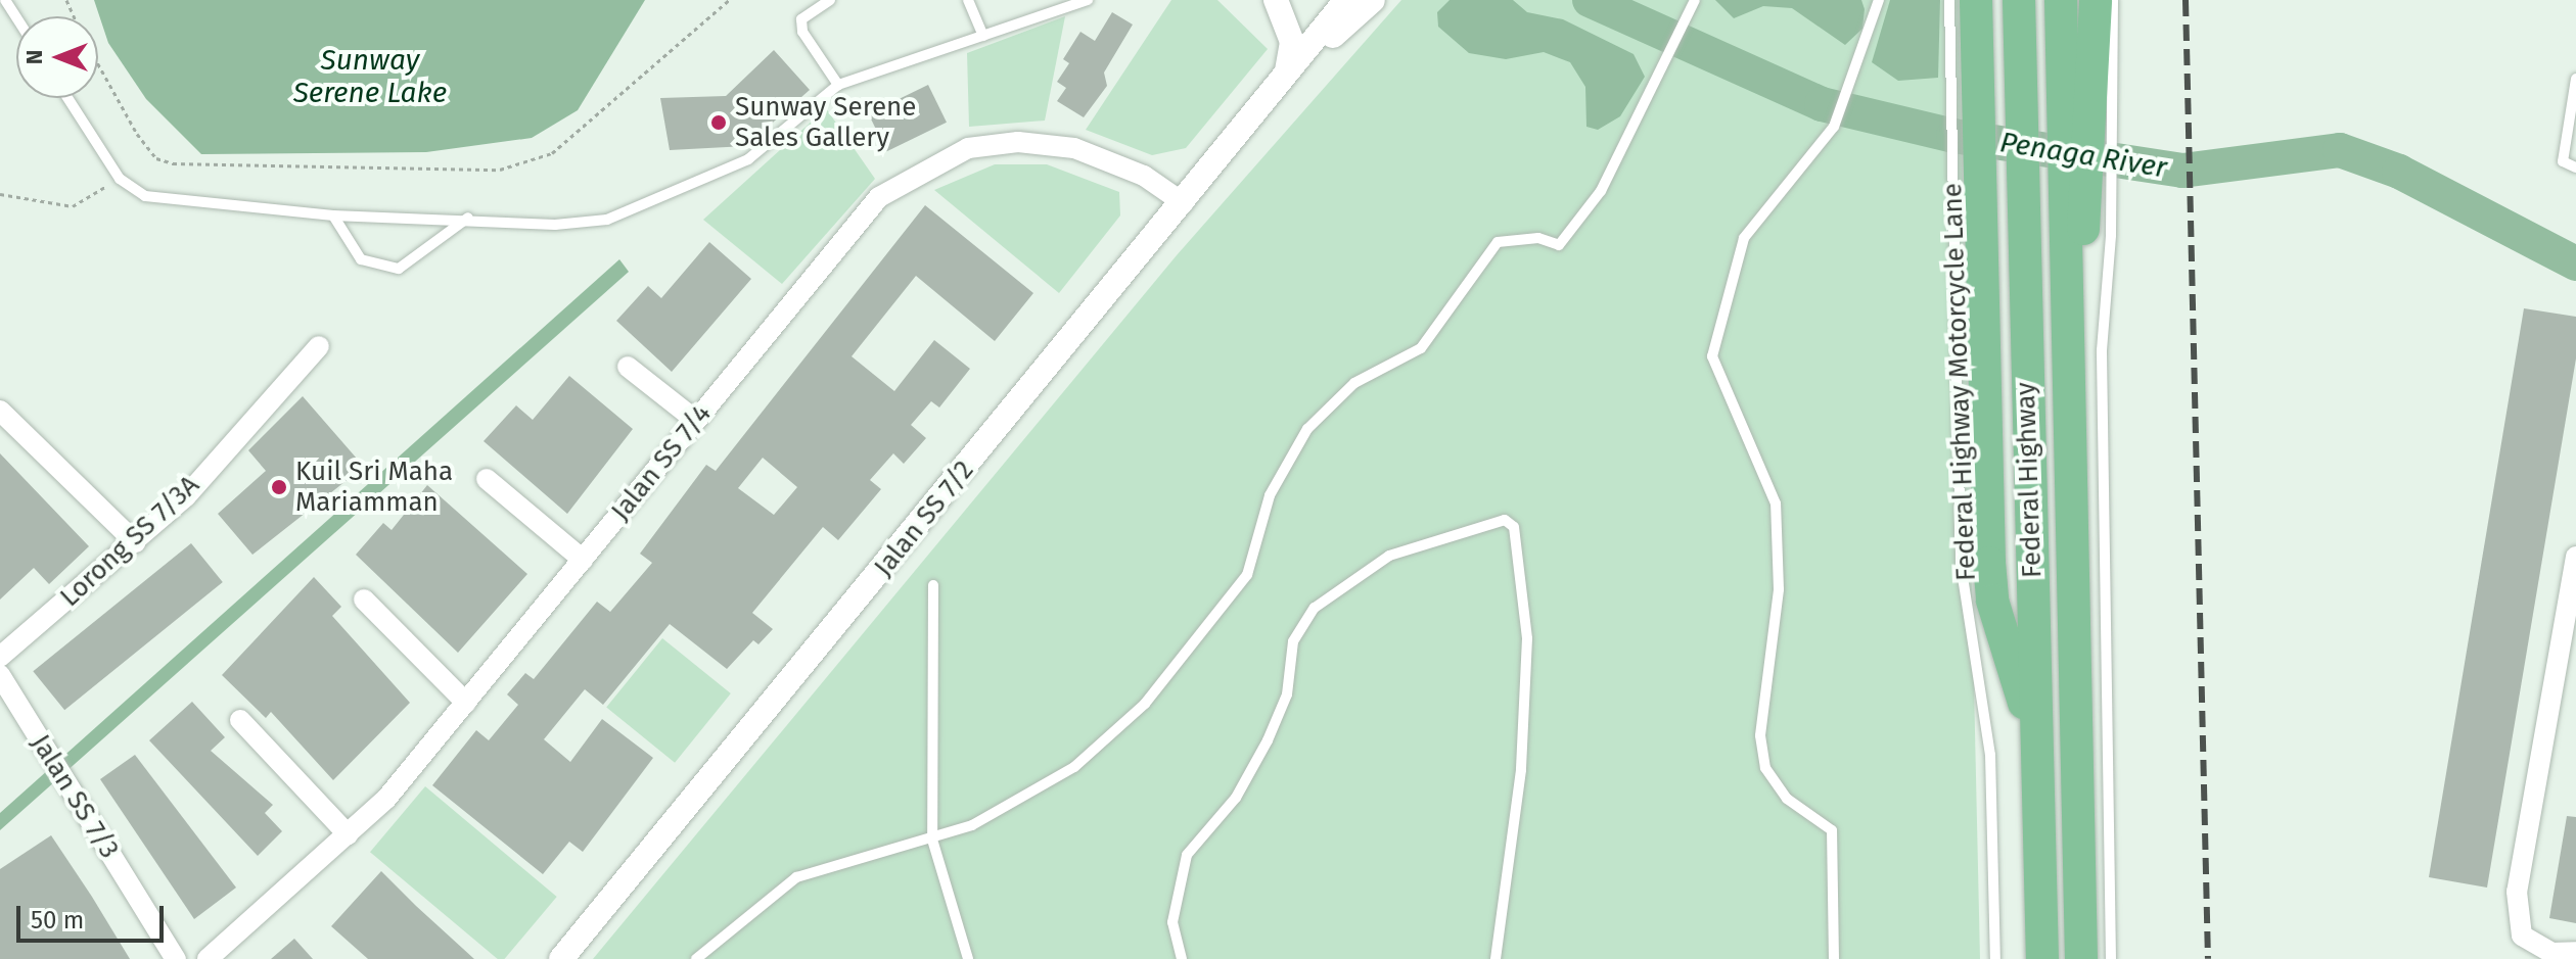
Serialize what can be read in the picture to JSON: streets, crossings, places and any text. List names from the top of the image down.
{
  "streets": {
    "highway": ["Federal Highway"],
    "street": [
      "Jalan SS 7/4",
      "Jalan SS 7/2",
      "Lorong SS 7/3A",
      "Jalan SS 7/3"
    ],
    "lane": ["Federal Highway Motorcycle Lane"]
  },
  "crossings": [
    ["Jalan SS 7/4", "Jalan SS 7/2"]
  ],
  "water": ["Sunway Serene Lake", "Penaga River"],
  "places": ["Sunway Serene Sales Gallery", "Kuil Sri Maha Mariamman"],
  "scale_bar": "50 m",
  "north": "left"
}
